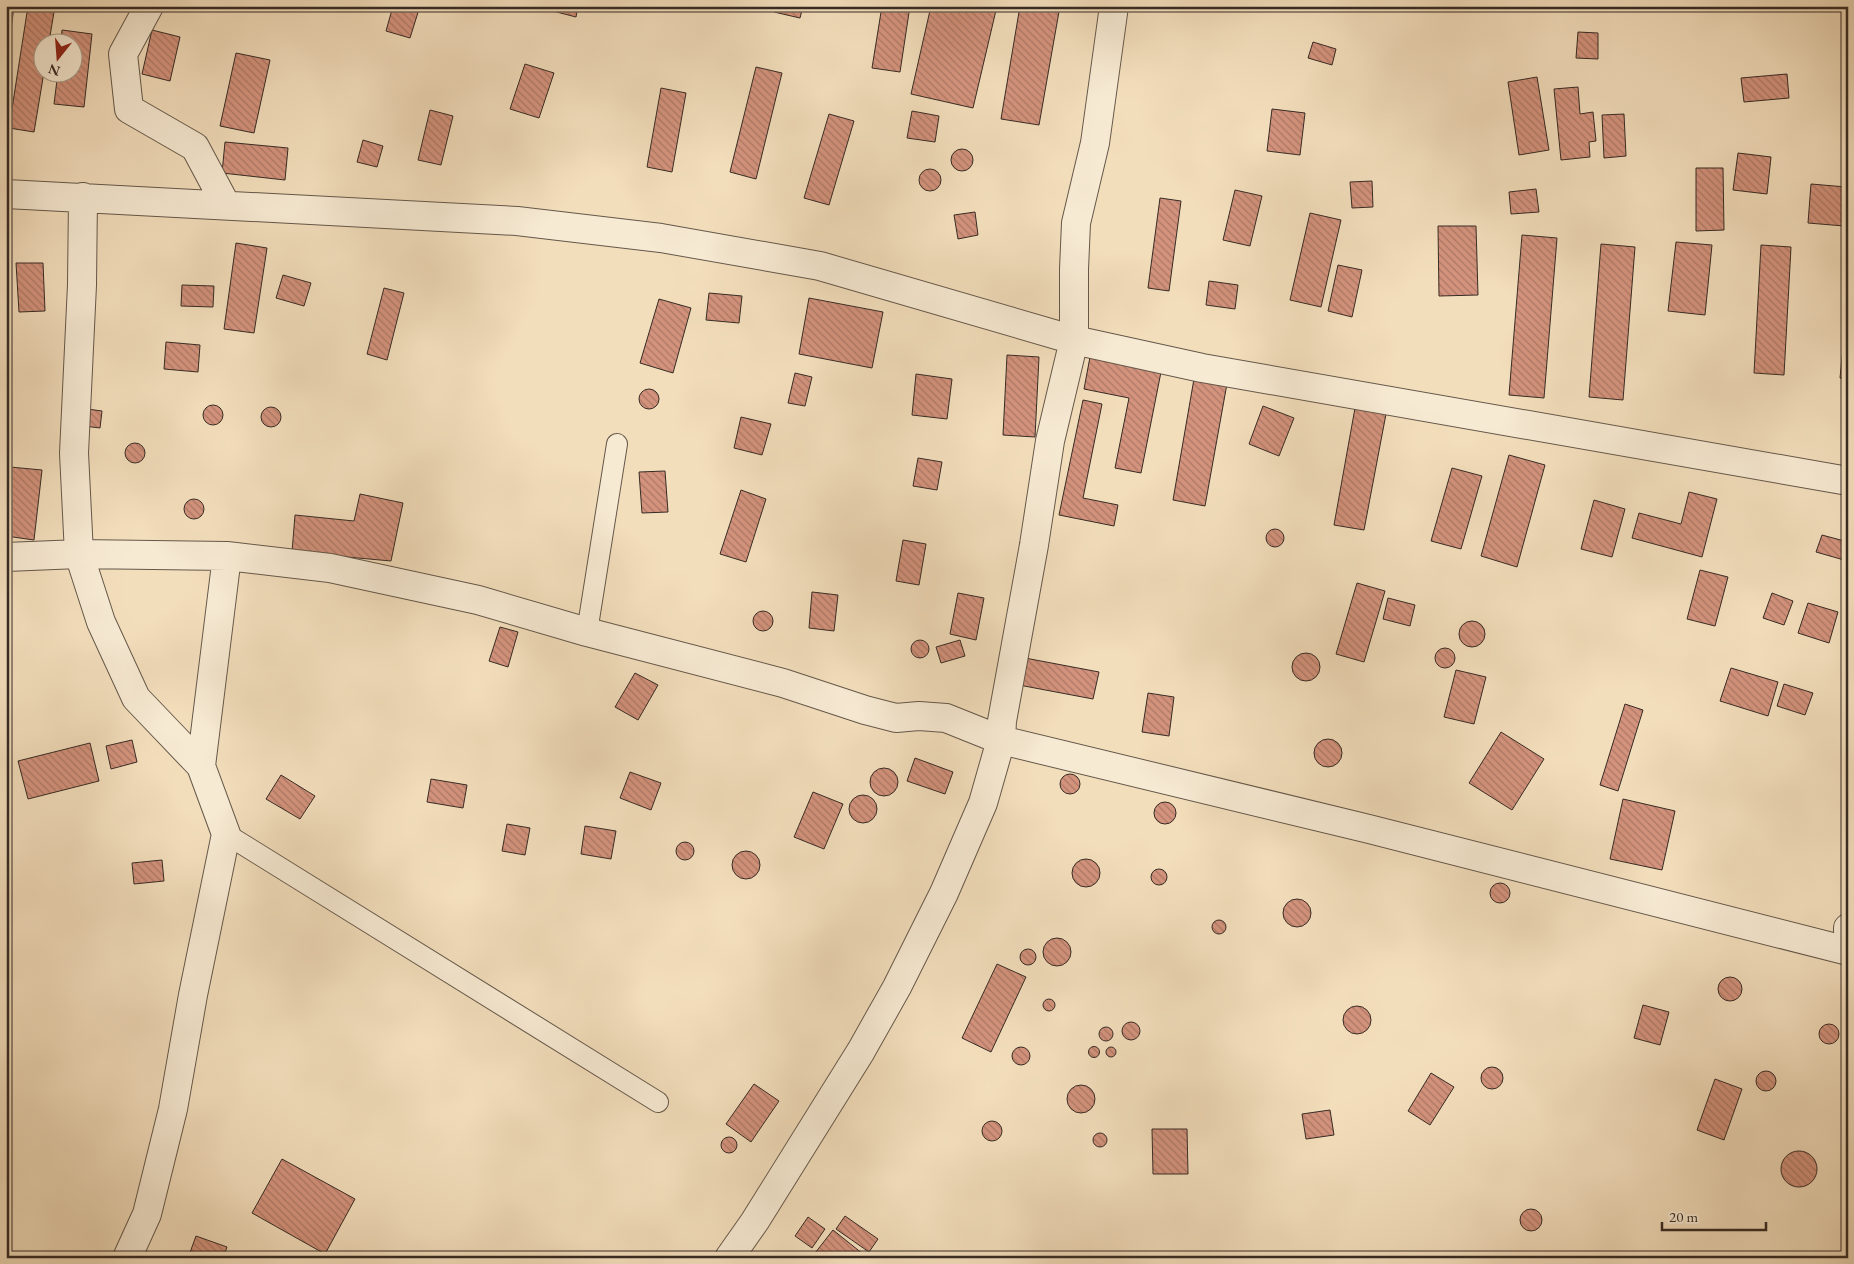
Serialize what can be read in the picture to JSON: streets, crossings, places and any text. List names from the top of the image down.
{
  "scale_bar": "20 m",
  "north": "bottom"
}
